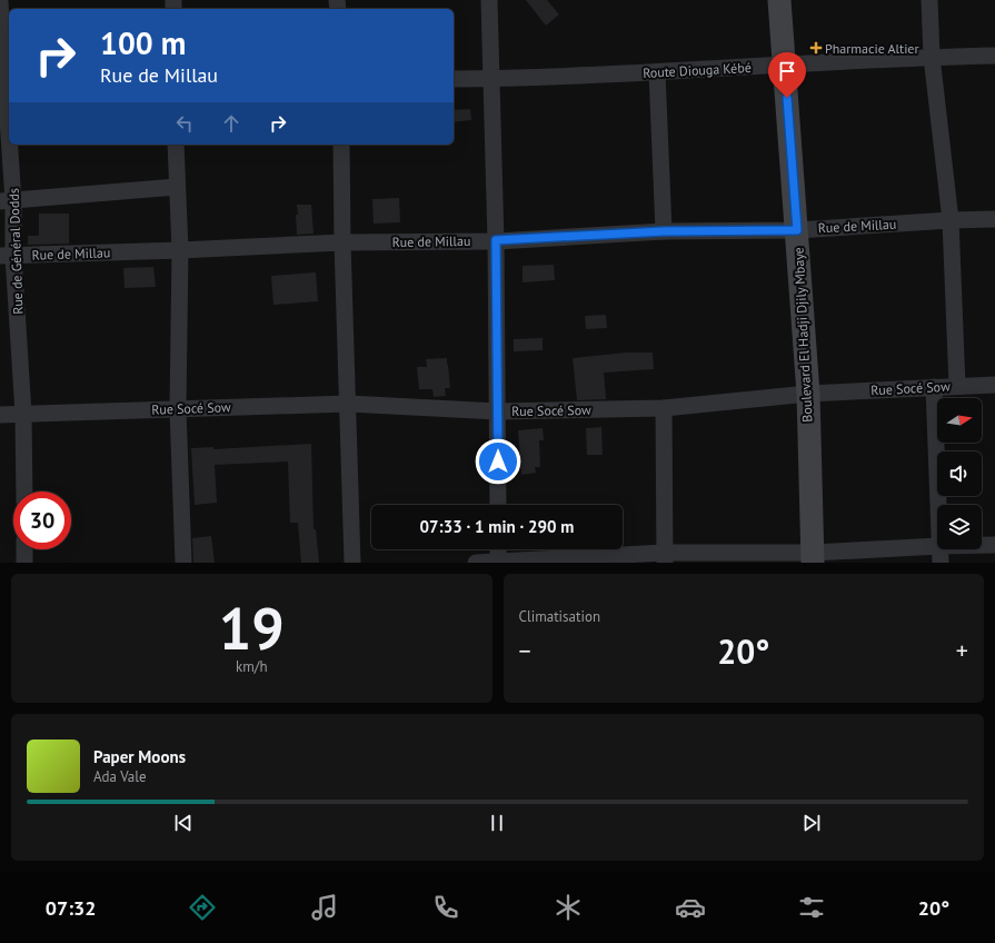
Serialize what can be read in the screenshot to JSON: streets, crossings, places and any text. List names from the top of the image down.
{
  "streets": {
    "main road": ["Boulevard El Hadji Djily Mbaye"],
    "street": [
      "Route Diouga Kébé",
      "Rue de Millau",
      "Rue de Général Dodds",
      "Rue Socé Sow"
    ]
  },
  "crossings": [
    ["Route Diouga Kébé", "Boulevard El Hadji Djily Mbaye"],
    ["Rue de Millau", "Rue de Général Dodds"],
    ["Rue de Millau", "Boulevard El Hadji Djily Mbaye"],
    ["Rue de Général Dodds", "Rue Socé Sow"],
    ["Boulevard El Hadji Djily Mbaye", "Rue Socé Sow"]
  ],
  "places": {
    "health": ["Pharmacie Altier"]
  },
  "north": "right",
  "page": {
    "turn": ["100 m", "Rue de Millau"],
    "limit": "30",
    "trip": "07:33 · 1 min · 290 m",
    "tile": [
      ["19", "km/h"],
      "Climatisation"
    ],
    "heat": ["−", "20°", "+"],
    "song": ["Paper Moons", "Ada Vale"],
    "tabs": ["07:32", "20°"]
  }
}
